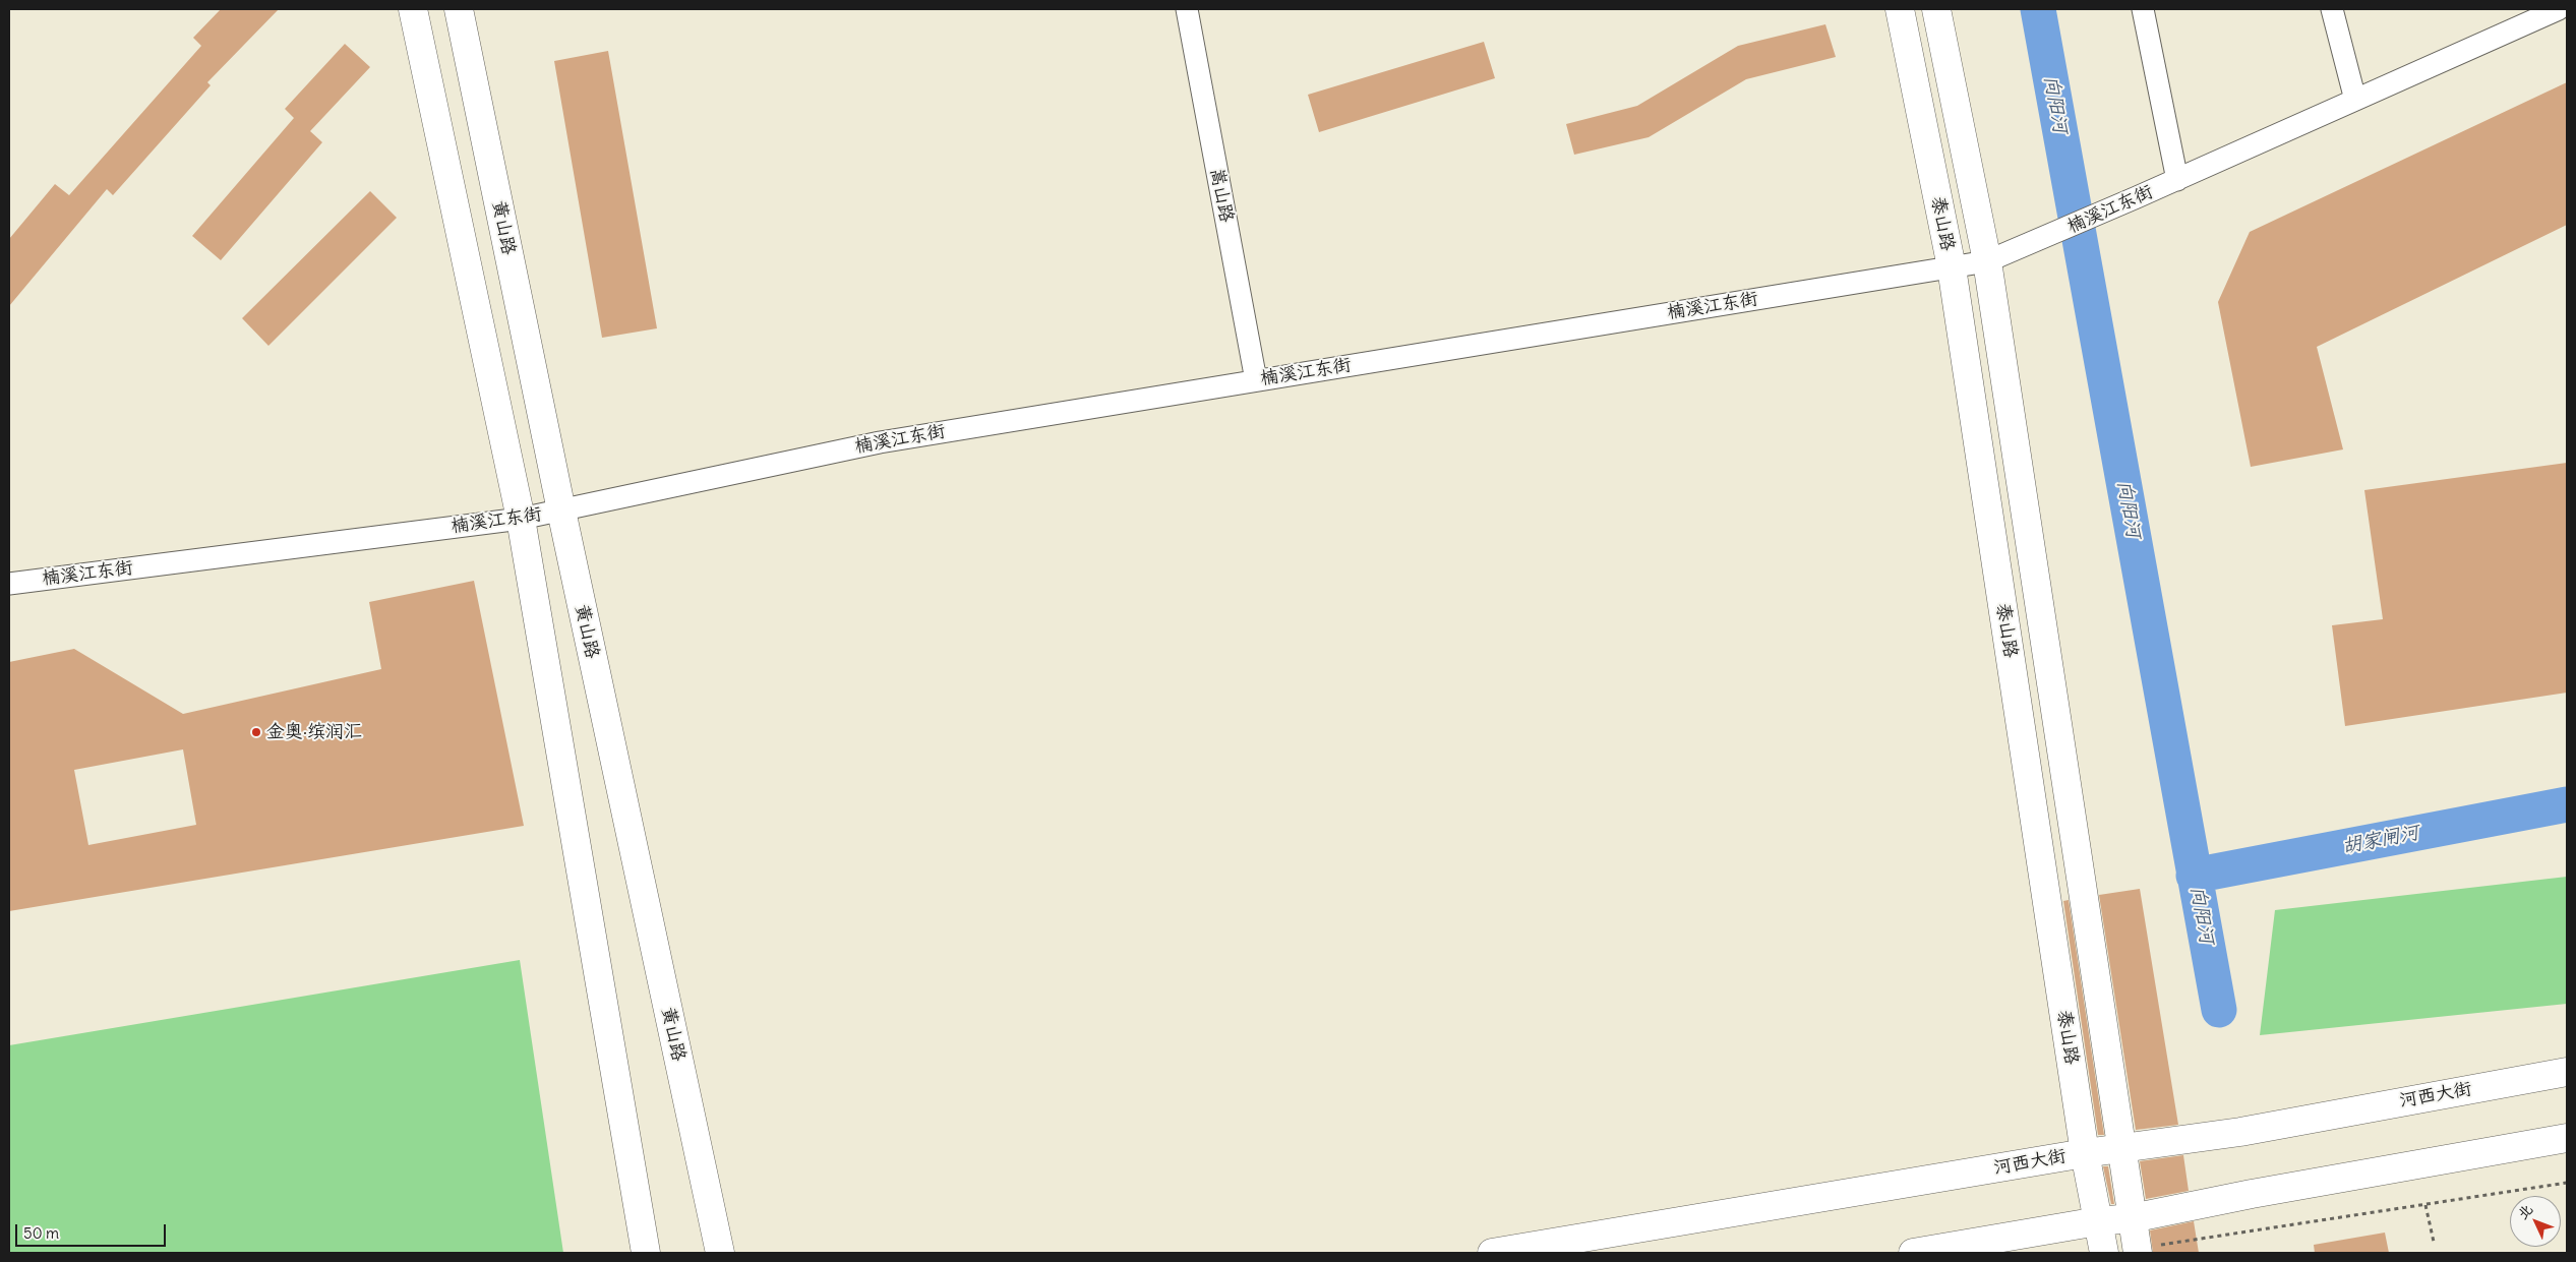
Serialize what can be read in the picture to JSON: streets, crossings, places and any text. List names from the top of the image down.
{
  "streets": {
    "main road": ["泰山路", "黄山路", "河西大街"],
    "street": ["嵩山路", "楠溪江东街"]
  },
  "crossings": [
    ["嵩山路", "楠溪江东街"],
    ["楠溪江东街", "泰山路"],
    ["楠溪江东街", "黄山路"],
    ["泰山路", "河西大街"]
  ],
  "water": ["向阳河", "胡家闸河"],
  "places": ["金奥·缤润汇"],
  "scale_bar": "50 m",
  "north": "top left"
}
